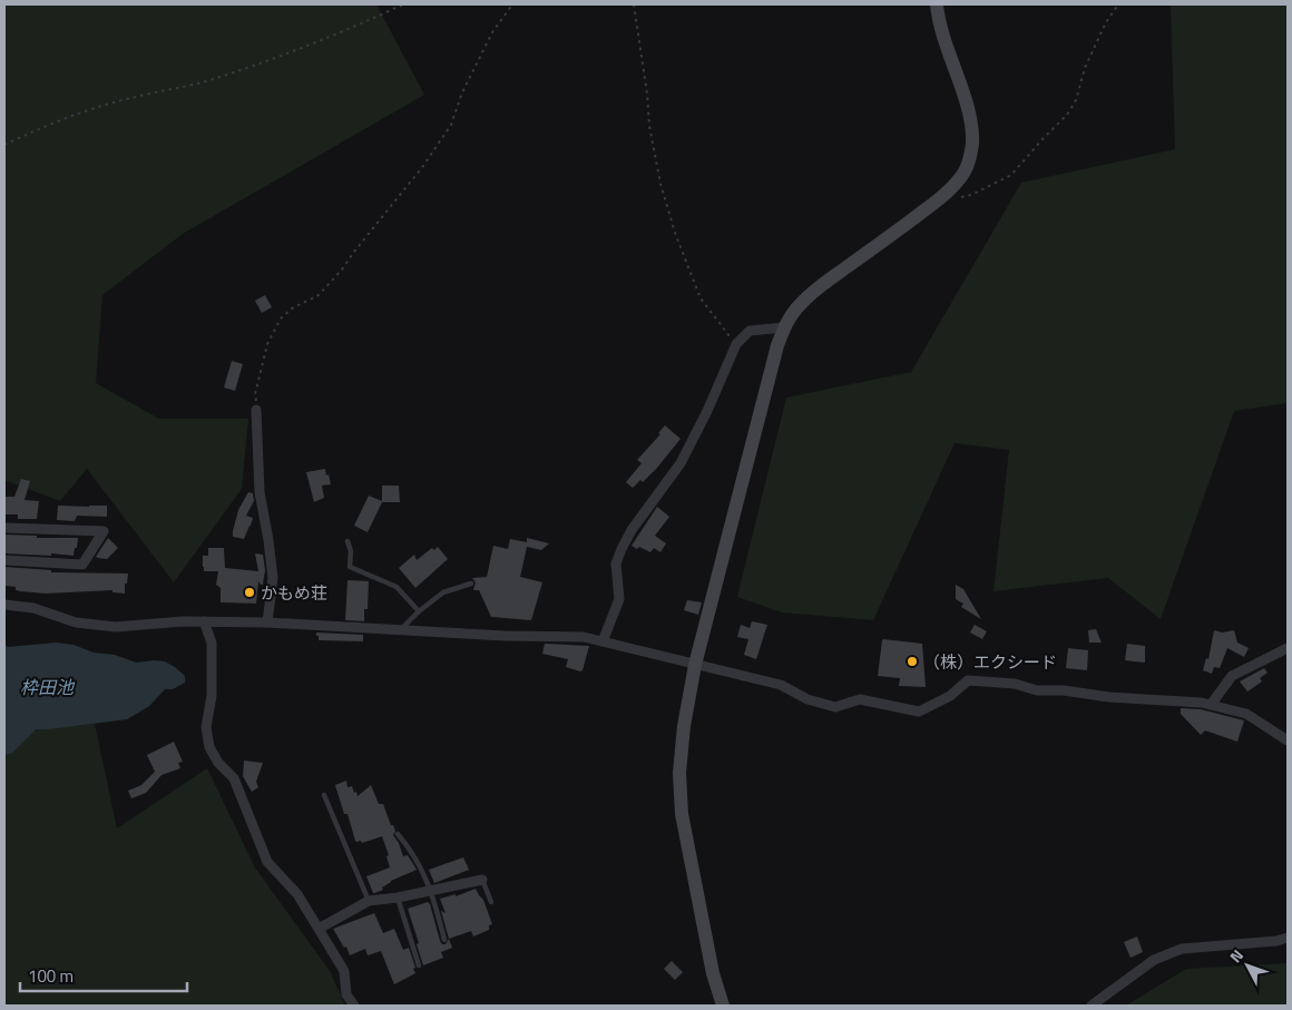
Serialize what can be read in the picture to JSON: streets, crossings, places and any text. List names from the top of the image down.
{
  "water": ["枠田池"],
  "places": ["かもめ荘", "（株）エクシード"],
  "scale_bar": "100 m",
  "north": "top left"
}
